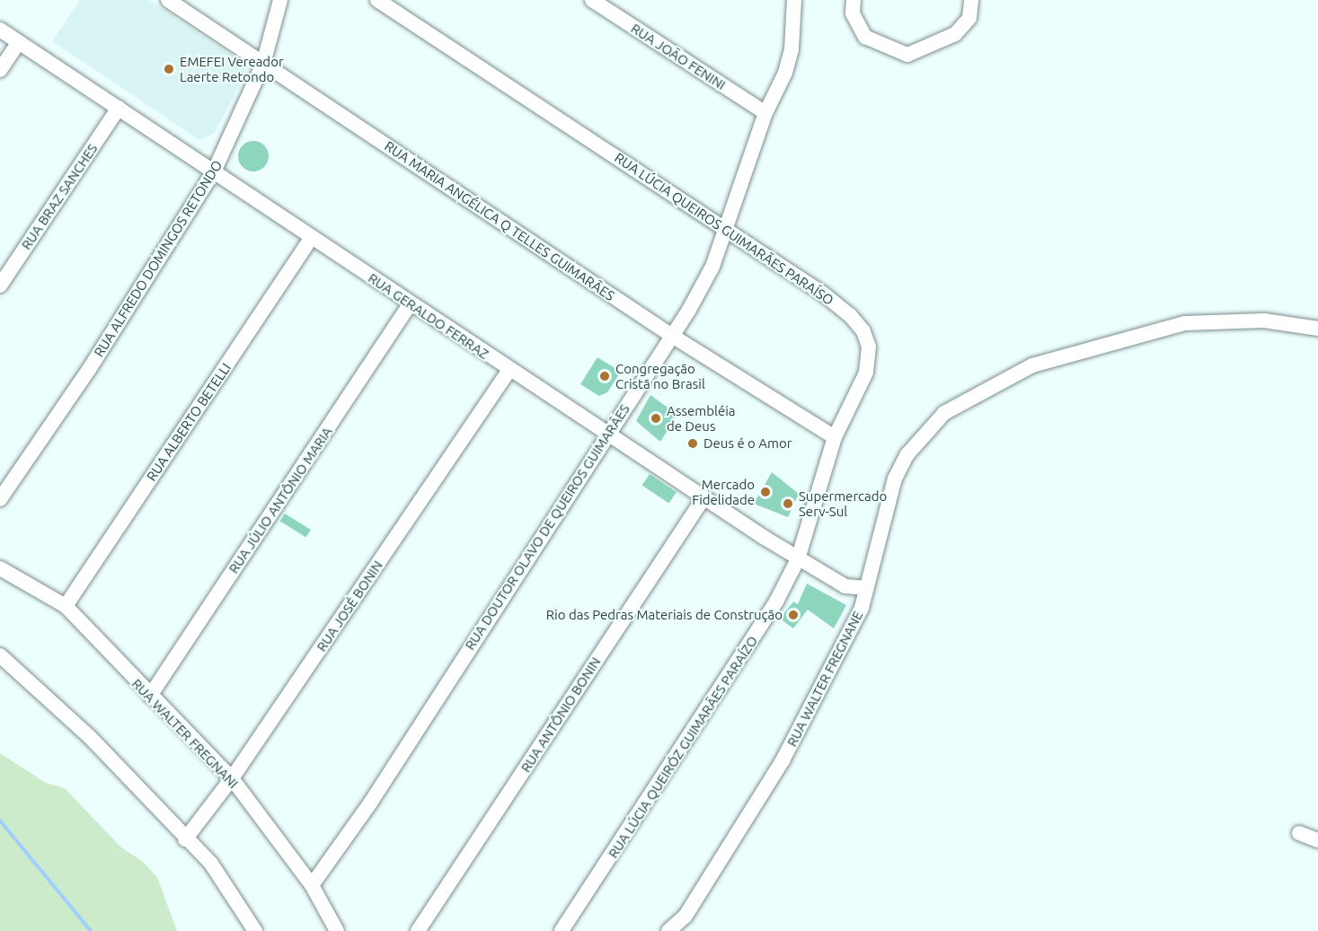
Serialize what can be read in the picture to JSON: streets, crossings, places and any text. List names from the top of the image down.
{
  "streets": {
    "street": [
      "RUA JOÃO FENINI",
      "RUA BRAZ SANCHES",
      "RUA MARIA ANGÉLICA Q TELLES GUIMARÃES",
      "RUA LÚCIA QUEIROS GUIMARÃES PARAÍSO",
      "RUA ALFREDO DOMINGOS RETONDO",
      "RUA GERALDO FERRAZ",
      "RUA ALBERTO BETELLI",
      "RUA JÚLIO ANTÔNIO MARIA",
      "RUA DOUTOR OLAVO DE QUEIROS GUIMARÃES",
      "RUA JOSÉ BONIN",
      "RUA WALTER FREGNANE",
      "RUA ANTÔNIO BONIN",
      "RUA WALTER FREGNANI",
      "RUA LÚCIA QUEIRÓZ GUIMARÃES PARAÍZO"
    ]
  },
  "crossings": [
    ["RUA JOÃO FENINI", "RUA DOUTOR OLAVO DE QUEIROS GUIMARÃES"],
    ["RUA BRAZ SANCHES", "RUA GERALDO FERRAZ"],
    ["RUA MARIA ANGÉLICA Q TELLES GUIMARÃES", "RUA LÚCIA QUEIROS GUIMARÃES PARAÍSO"],
    ["RUA MARIA ANGÉLICA Q TELLES GUIMARÃES", "RUA ALFREDO DOMINGOS RETONDO"],
    ["RUA MARIA ANGÉLICA Q TELLES GUIMARÃES", "RUA DOUTOR OLAVO DE QUEIROS GUIMARÃES"],
    ["RUA LÚCIA QUEIROS GUIMARÃES PARAÍSO", "RUA GERALDO FERRAZ"],
    ["RUA LÚCIA QUEIROS GUIMARÃES PARAÍSO", "RUA DOUTOR OLAVO DE QUEIROS GUIMARÃES"],
    ["RUA LÚCIA QUEIROS GUIMARÃES PARAÍSO", "RUA LÚCIA QUEIRÓZ GUIMARÃES PARAÍZO"],
    ["RUA ALFREDO DOMINGOS RETONDO", "RUA GERALDO FERRAZ"],
    ["RUA GERALDO FERRAZ", "RUA ALBERTO BETELLI"],
    ["RUA GERALDO FERRAZ", "RUA JÚLIO ANTÔNIO MARIA"],
    ["RUA GERALDO FERRAZ", "RUA DOUTOR OLAVO DE QUEIROS GUIMARÃES"],
    ["RUA GERALDO FERRAZ", "RUA JOSÉ BONIN"],
    ["RUA GERALDO FERRAZ", "RUA WALTER FREGNANE"],
    ["RUA GERALDO FERRAZ", "RUA ANTÔNIO BONIN"],
    ["RUA GERALDO FERRAZ", "RUA LÚCIA QUEIRÓZ GUIMARÃES PARAÍZO"],
    ["RUA ALBERTO BETELLI", "RUA WALTER FREGNANI"],
    ["RUA JÚLIO ANTÔNIO MARIA", "RUA WALTER FREGNANI"],
    ["RUA DOUTOR OLAVO DE QUEIROS GUIMARÃES", "RUA WALTER FREGNANI"],
    ["RUA JOSÉ BONIN", "RUA WALTER FREGNANI"]
  ],
  "places": [
    "EMEFEI Vereador Laerte Retondo",
    "Congregação Cristã no Brasil",
    "Assembléia de Deus",
    "Deus é o Amor",
    "Mercado Fidelidade",
    "Supermercado Serv-Sul",
    "Rio das Pedras Materiais de Construção"
  ]
}
